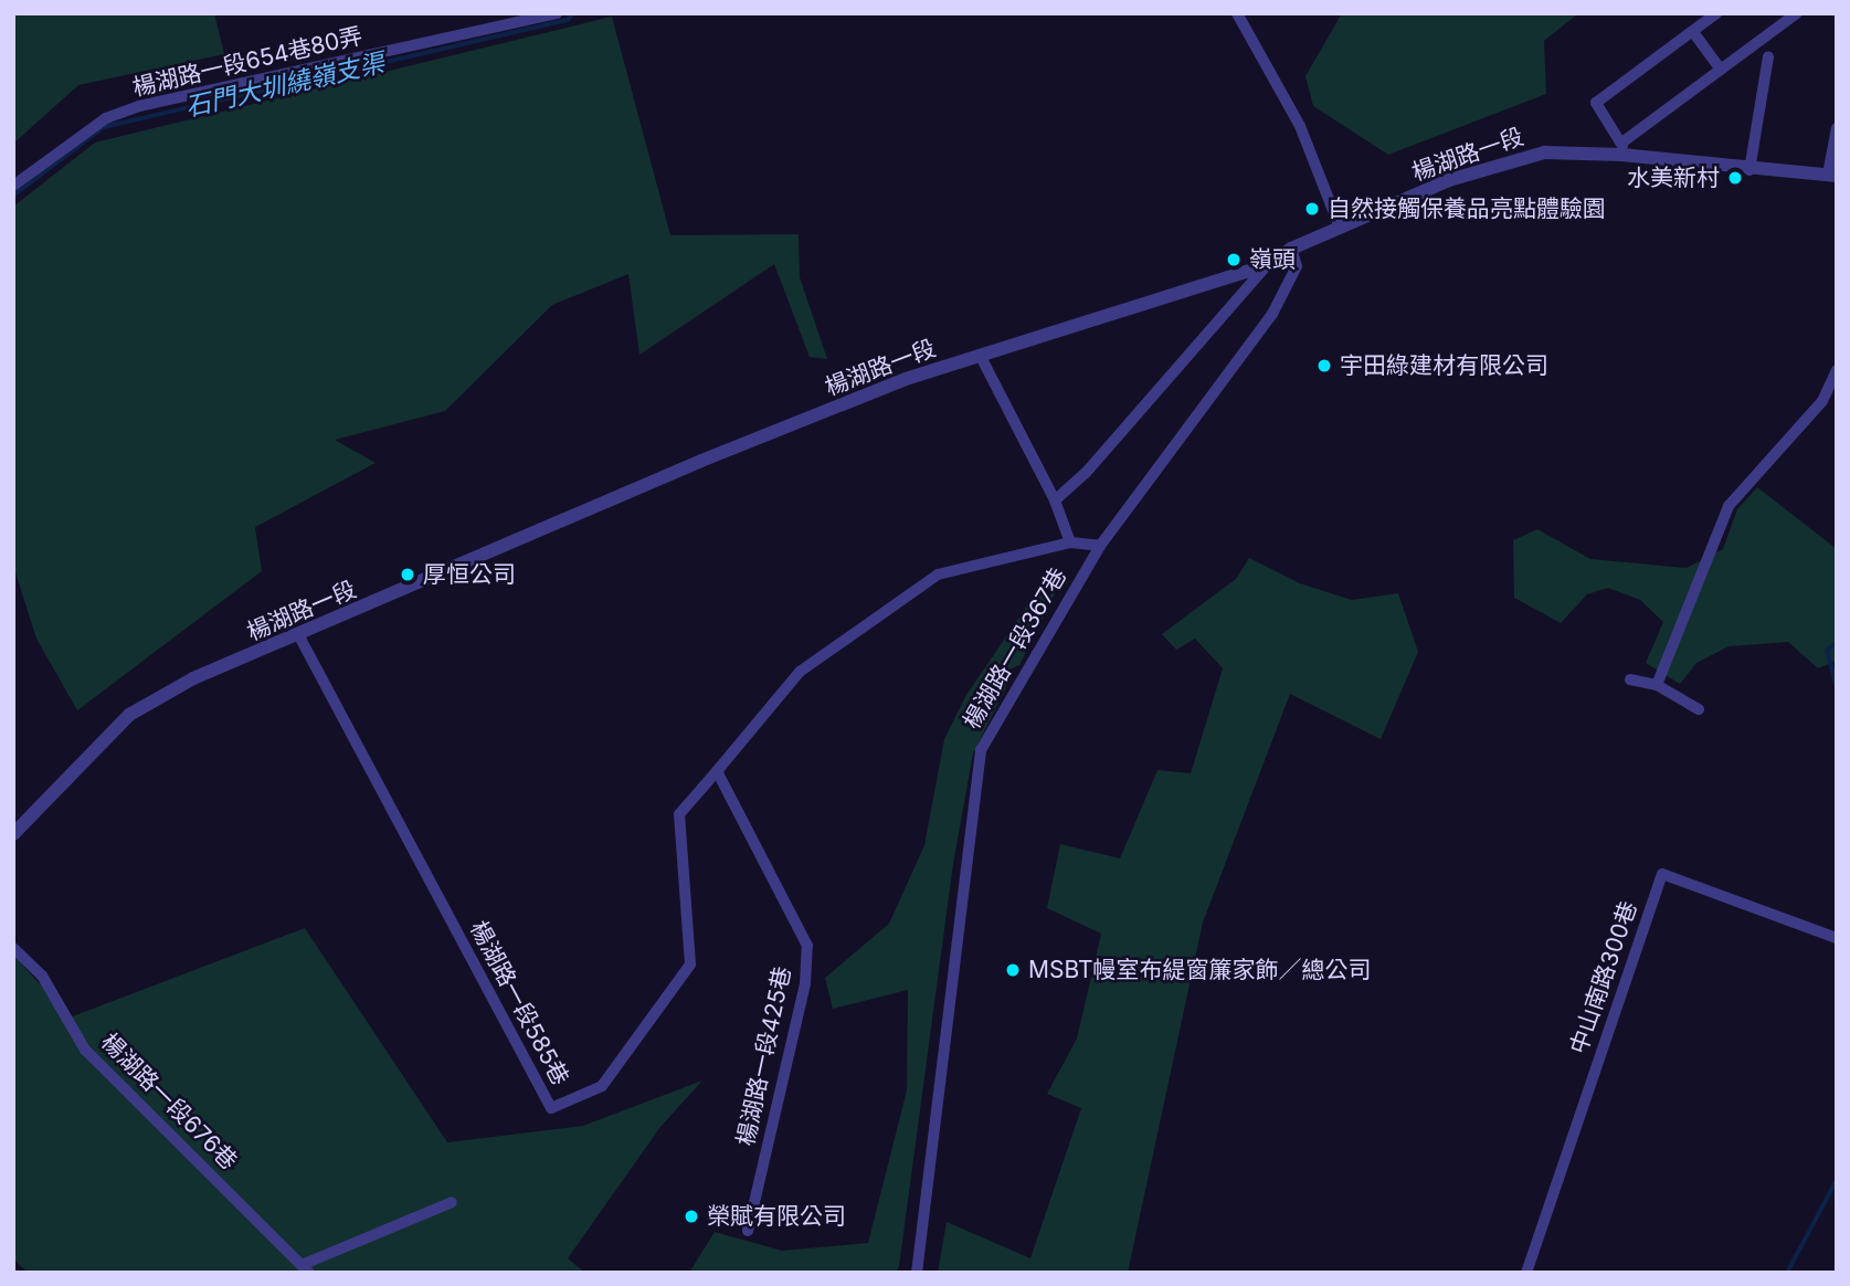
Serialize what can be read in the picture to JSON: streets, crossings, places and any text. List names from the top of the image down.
{
  "streets": {
    "street": [
      "楊湖路一段654巷80弄",
      "楊湖路一段",
      "楊湖路一段367巷",
      "中山南路300巷",
      "楊湖路一段585巷",
      "楊湖路一段425巷",
      "楊湖路一段676巷"
    ]
  },
  "crossings": [
    ["楊湖路一段", "楊湖路一段367巷"],
    ["楊湖路一段", "楊湖路一段585巷"],
    ["楊湖路一段585巷", "楊湖路一段425巷"]
  ],
  "water": ["石門大圳繞嶺支渠"],
  "places": [
    "水美新村",
    "自然接觸保養品亮點體驗園",
    "嶺頭",
    "宇田綠建材有限公司",
    "厚恒公司",
    "MSBT幔室布緹窗簾家飾／總公司",
    "榮賦有限公司"
  ]
}
